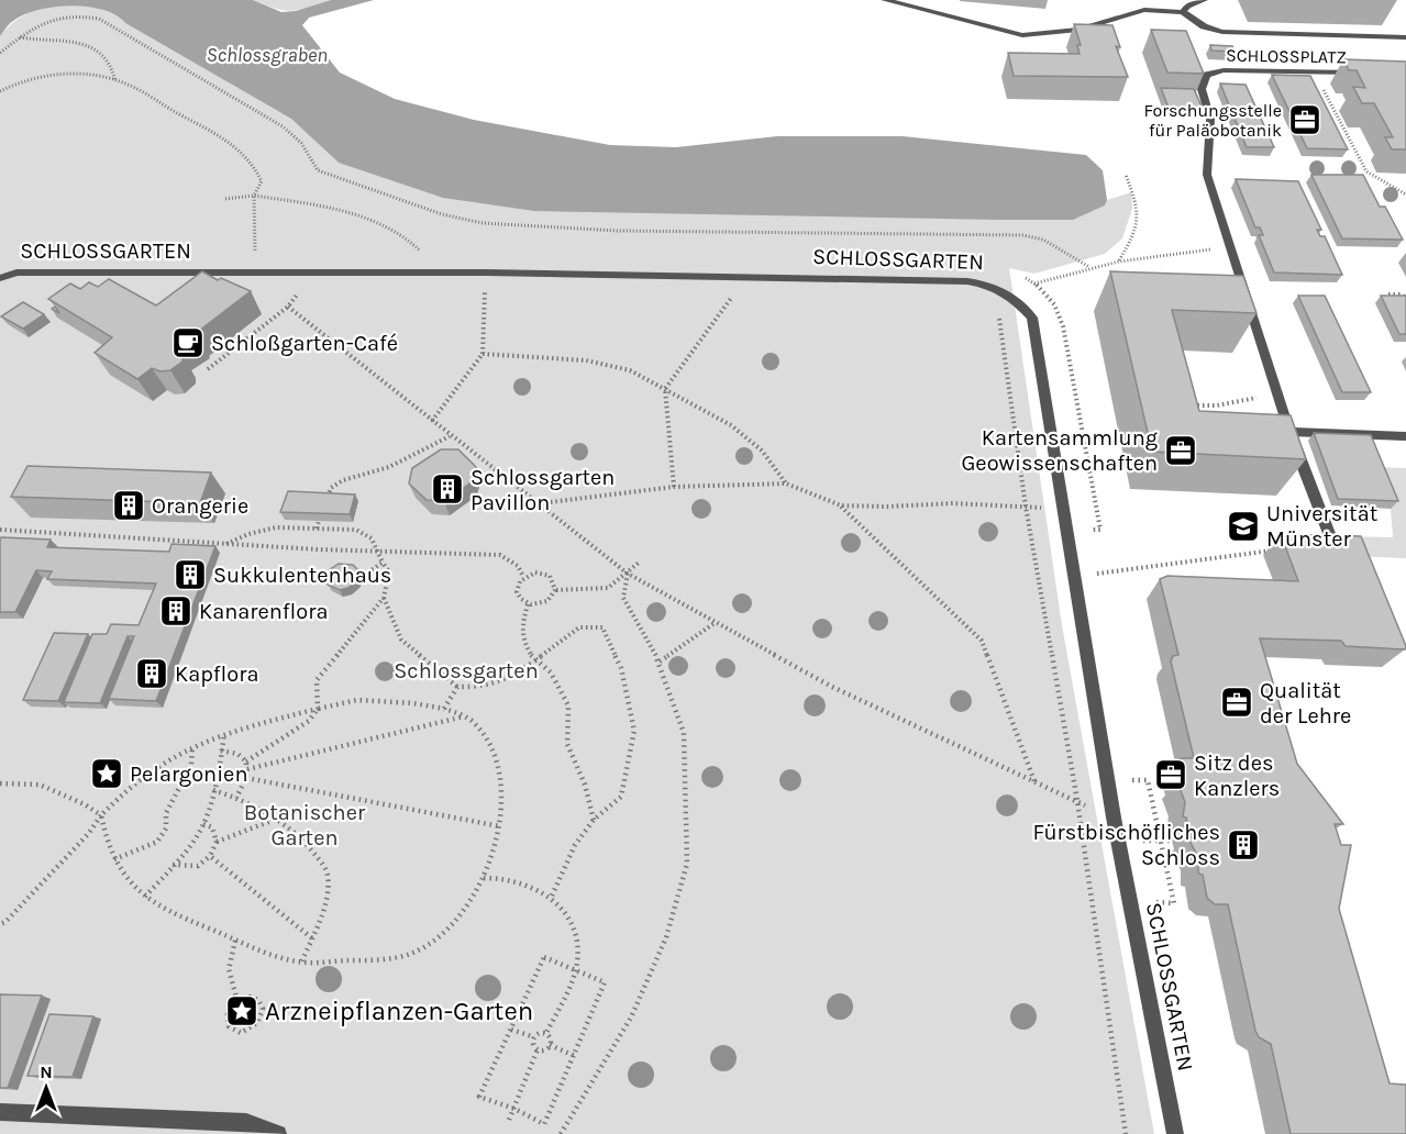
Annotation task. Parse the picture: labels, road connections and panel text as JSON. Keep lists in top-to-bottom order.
{
  "streets": {
    "lane": ["SCHLOSSPLATZ", "SCHLOSSGARTEN"]
  },
  "water": ["Schlossgraben"],
  "parks": ["Schlossgarten", "Botanischer Garten"],
  "places": {
    "office": [
      "Forschungsstelle für Paläobotanik",
      "Kartensammlung Geowissenschaften",
      "Qualität der Lehre",
      "Sitz des Kanzlers"
    ],
    "cafe": ["Schloßgarten-Café"],
    "building": [
      "Schlossgarten Pavillon",
      "Orangerie",
      "Sukkulentenhaus",
      "Kanarenflora",
      "Kapflora",
      "Fürstbischöfliches Schloss"
    ],
    "school or university": ["Universität Münster"],
    "place": ["Pelargonien", "Arzneipflanzen-Garten"]
  },
  "north": "top"
}
